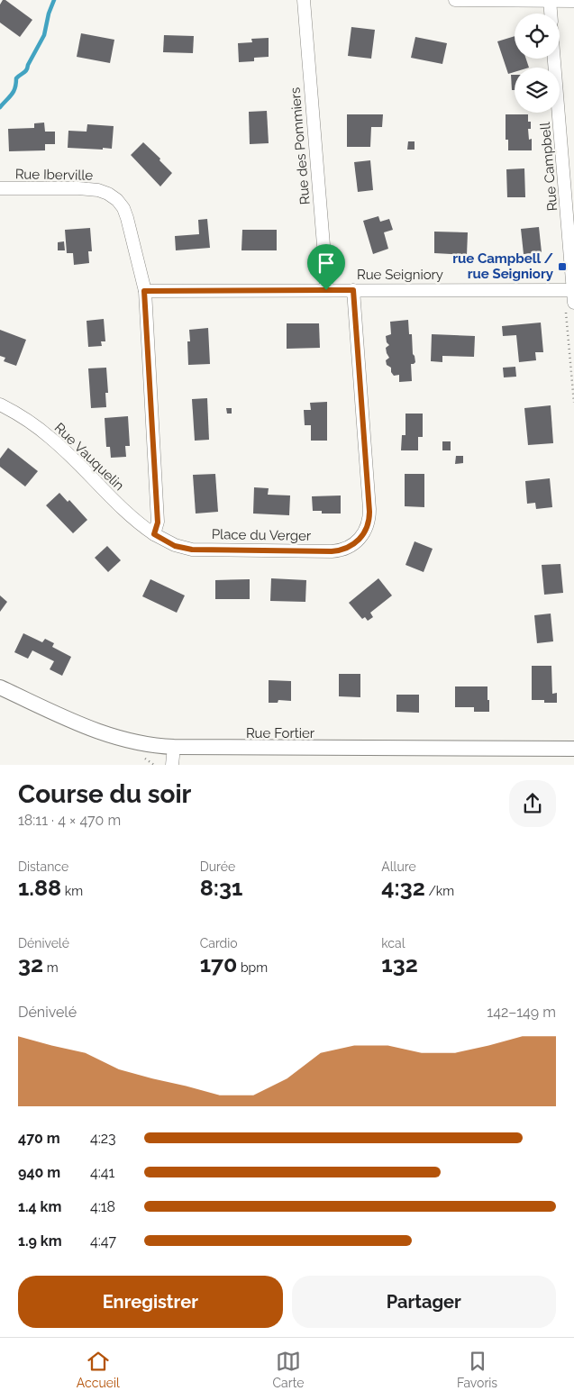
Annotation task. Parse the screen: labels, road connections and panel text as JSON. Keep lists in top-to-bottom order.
{
  "streets": {
    "street": [
      "Rue des Pommiers",
      "Rue Campbell",
      "Rue Iberville",
      "Rue Seigniory",
      "Rue Vauquelin",
      "Place du Verger",
      "Rue Fortier"
    ]
  },
  "crossings": [
    ["Rue des Pommiers", "Rue Seigniory"],
    ["Rue Campbell", "Rue Seigniory"],
    ["Rue Iberville", "Rue Seigniory"],
    ["Rue Seigniory", "Place du Verger"],
    ["Rue Vauquelin", "Place du Verger"]
  ],
  "places": {
    "transit": ["rue Campbell / rue Seigniory"]
  },
  "page": {
    "heading": ["Course du soir", "18:11 · 4 × 470 m"],
    "stats": [
      ["Distance", "1.88 km"],
      ["Durée", "8:31"],
      ["Allure", "4:32 /km"],
      ["Dénivelé", "32 m"],
      ["Cardio", "170 bpm"],
      ["kcal", "132"]
    ],
    "chart": ["Dénivelé", "142–149 m"],
    "list": [
      {
        "name": "470 m",
        "note": "4:23"
      },
      {
        "name": "940 m",
        "note": "4:41"
      },
      {
        "name": "1.4 km",
        "note": "4:18"
      },
      {
        "name": "1.9 km",
        "note": "4:47"
      }
    ],
    "buttons": ["Enregistrer", "Partager"],
    "tabs": ["Accueil", "Carte", "Favoris"]
  }
}
